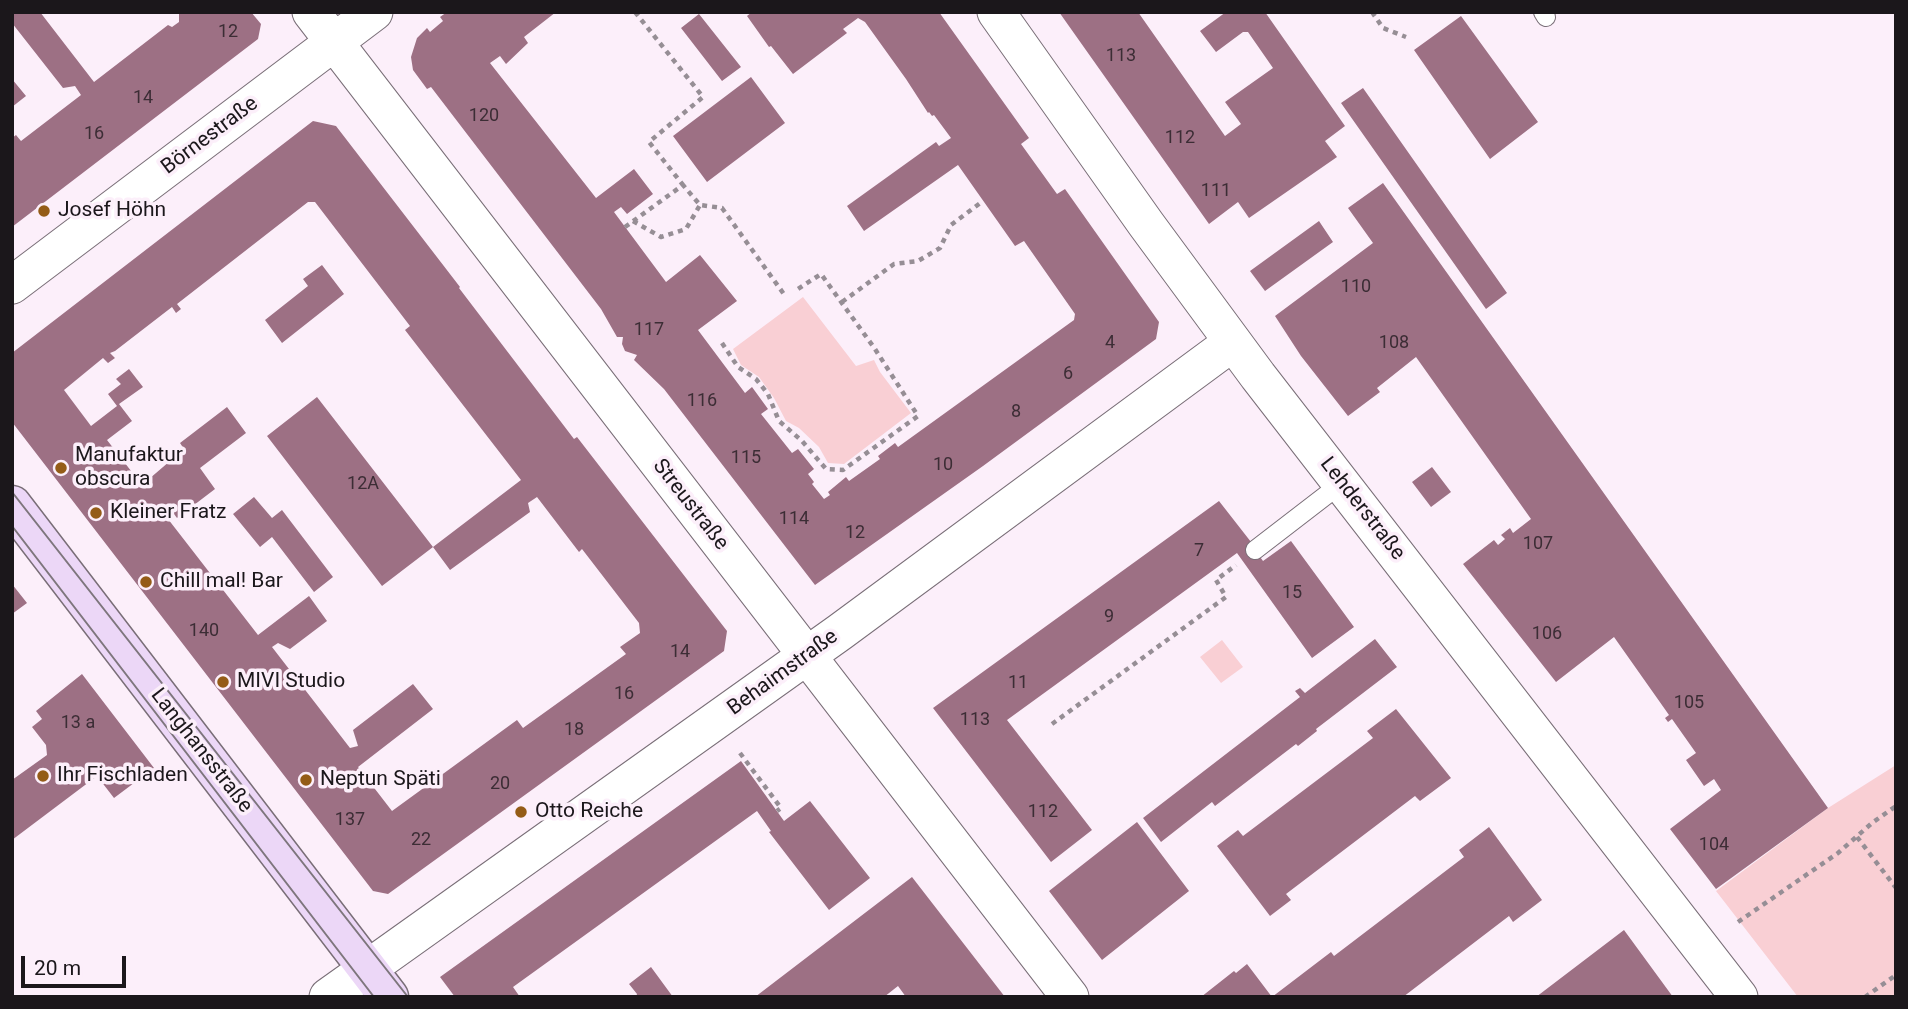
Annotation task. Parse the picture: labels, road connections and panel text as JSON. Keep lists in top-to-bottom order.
{
  "streets": {
    "street": [
      "Börnestraße",
      "Streustraße",
      "Lehderstraße",
      "Behaimstraße",
      "Langhansstraße"
    ]
  },
  "crossings": [
    ["Börnestraße", "Streustraße"],
    ["Streustraße", "Behaimstraße"],
    ["Lehderstraße", "Behaimstraße"],
    ["Behaimstraße", "Langhansstraße"]
  ],
  "places": [
    "Josef Höhn",
    "Manufaktur obscura",
    "Kleiner Fratz",
    "Chill mal! Bar",
    "MIVI Studio",
    "Ihr Fischladen",
    "Neptun Späti",
    "Otto Reiche"
  ],
  "house_numbers": [
    "12",
    "113",
    "14",
    "120",
    "16",
    "112",
    "111",
    "110",
    "117",
    "4",
    "108",
    "6",
    "116",
    "8",
    "115",
    "10",
    "12A",
    "114",
    "12",
    "107",
    "7",
    "15",
    "9",
    "140",
    "106",
    "14",
    "11",
    "16",
    "105",
    "113",
    "13 a",
    "18",
    "20",
    "112",
    "137",
    "22",
    "104"
  ],
  "scale_bar": "20 m"
}
